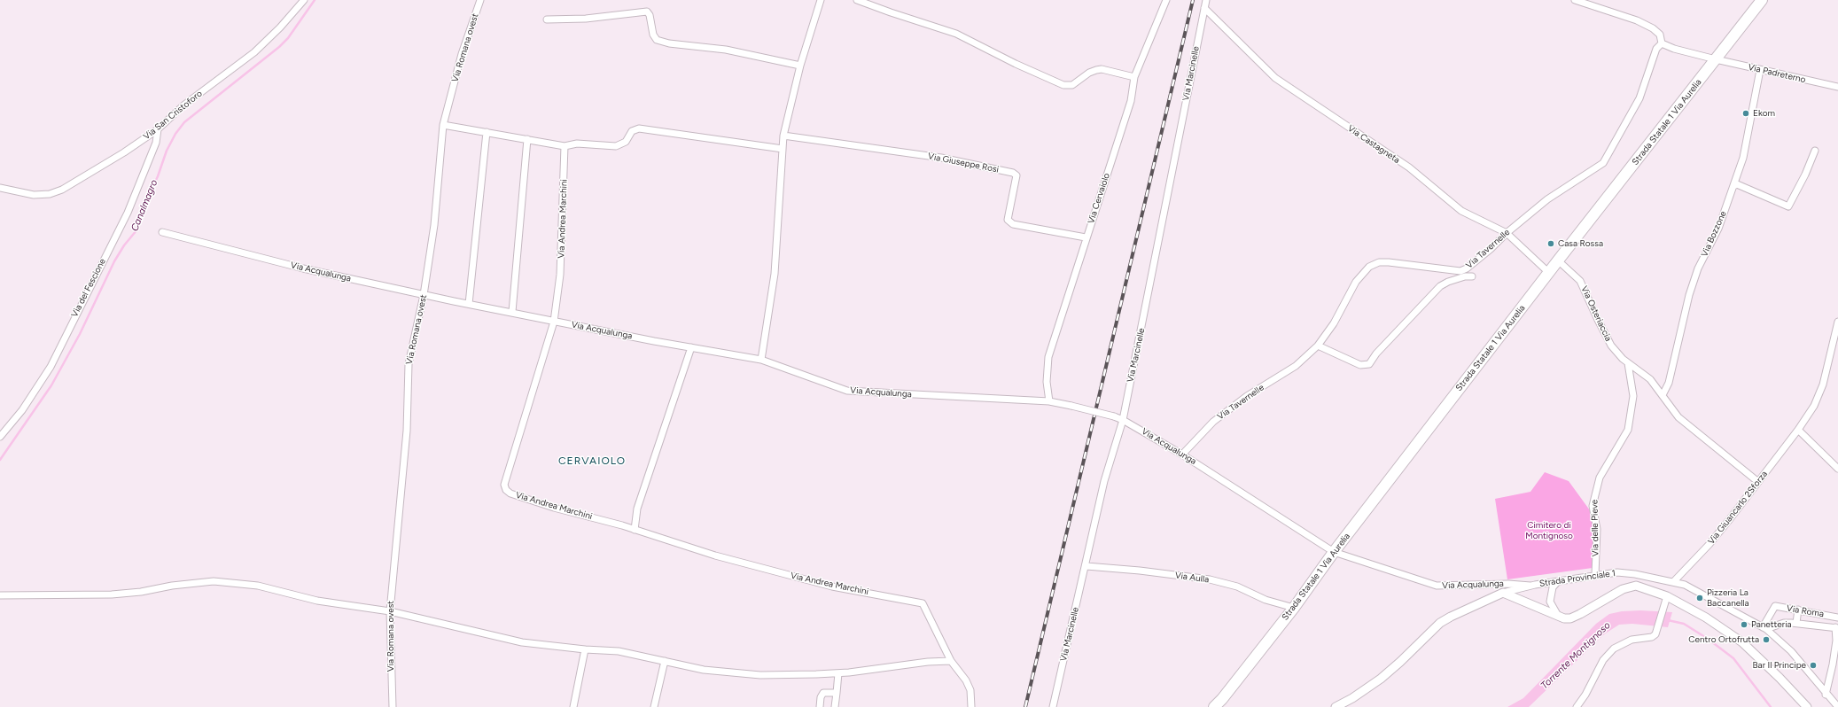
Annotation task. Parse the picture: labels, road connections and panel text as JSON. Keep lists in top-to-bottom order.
{
  "streets": {
    "main road": ["Strada Statale 1 Via Aurelia"],
    "street": [
      "Via Romana ovest",
      "Via Marcinelle",
      "Via Padreterno",
      "Via San Cristoforo",
      "Via Castagneta",
      "Via Giuseppe Rosi",
      "Via Cervaiolo",
      "Via Andrea Marchini",
      "Via Bozzone",
      "Via Tavernelle",
      "Via Acqualunga",
      "Via del Fescione",
      "Via Osteriaccia",
      "Via Giuancarlo 2Sforza",
      "Via delle Pieve",
      "Via Aulla",
      "Strada Provinciale 1",
      "Via Roma"
    ]
  },
  "crossings": [
    ["Via Romana ovest", "Via Acqualunga"],
    ["Via Marcinelle", "Via Castagneta"],
    ["Via Marcinelle", "Via Acqualunga"],
    ["Via Marcinelle", "Via Aulla"],
    ["Via Padreterno", "Strada Statale 1 Via Aurelia"],
    ["Via Padreterno", "Via Bozzone"],
    ["Via San Cristoforo", "Via del Fescione"],
    ["Strada Statale 1 Via Aurelia", "Via Castagneta"],
    ["Strada Statale 1 Via Aurelia", "Via Acqualunga"],
    ["Strada Statale 1 Via Aurelia", "Via Osteriaccia"],
    ["Strada Statale 1 Via Aurelia", "Via Aulla"],
    ["Via Castagneta", "Via Tavernelle"],
    ["Via Giuseppe Rosi", "Via Cervaiolo"],
    ["Via Cervaiolo", "Via Acqualunga"],
    ["Via Andrea Marchini", "Via Acqualunga"],
    ["Via Bozzone", "Via Osteriaccia"],
    ["Via Tavernelle", "Via Acqualunga"],
    ["Via Acqualunga", "Strada Provinciale 1"],
    ["Via Osteriaccia", "Via Giuancarlo 2Sforza"],
    ["Via Osteriaccia", "Via delle Pieve"],
    ["Via Giuancarlo 2Sforza", "Strada Provinciale 1"],
    ["Via delle Pieve", "Strada Provinciale 1"]
  ],
  "districts": ["CERVAIOLO"],
  "water": ["Canalmagro", "Torrente Montignoso"],
  "parks": ["Cimitero di Montignoso"],
  "places": [
    "Ekom",
    "Casa Rossa",
    "Pizzeria La Baccanella",
    "Panetteria",
    "Centro Ortofrutta",
    "Bar Il Principe"
  ]
}
